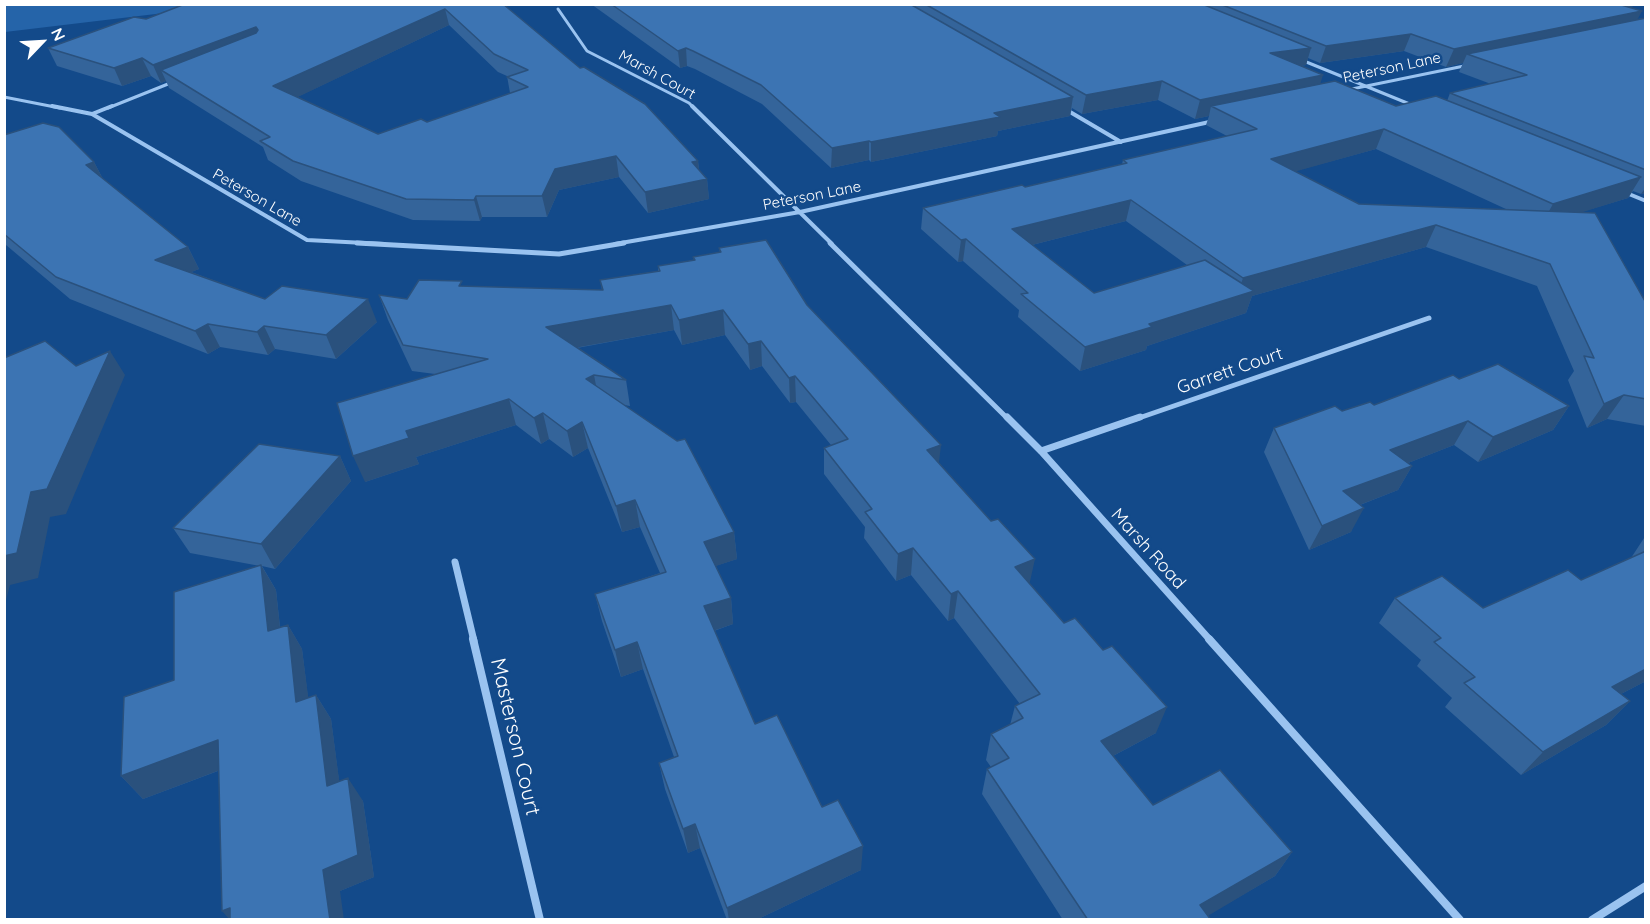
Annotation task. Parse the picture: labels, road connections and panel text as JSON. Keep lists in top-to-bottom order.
{
  "streets": {
    "street": [
      "Peterson Lane",
      "Marsh Court",
      "Garrett Court",
      "Marsh Road",
      "Masterson Court"
    ]
  },
  "crossings": [
    ["Peterson Lane", "Marsh Court"],
    ["Peterson Lane", "Marsh Road"],
    ["Marsh Court", "Marsh Road"],
    ["Garrett Court", "Marsh Road"]
  ],
  "north": "top right"
}
